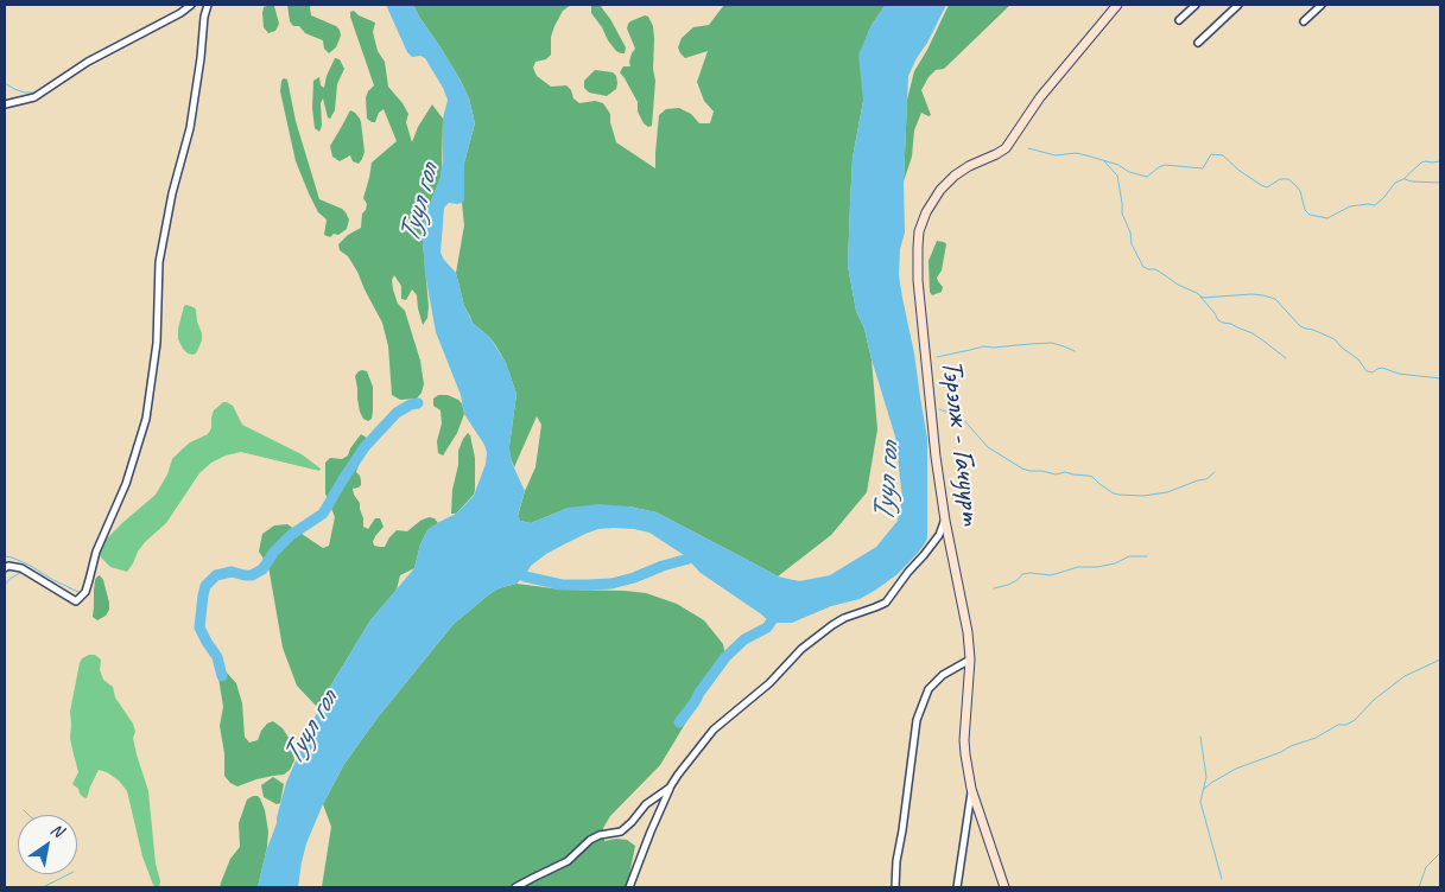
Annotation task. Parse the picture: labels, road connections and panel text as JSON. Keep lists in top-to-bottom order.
{
  "streets": {
    "main road": ["Тэрэлж - Гачуурт"]
  },
  "water": ["Туул гол"],
  "north": "top right"
}
